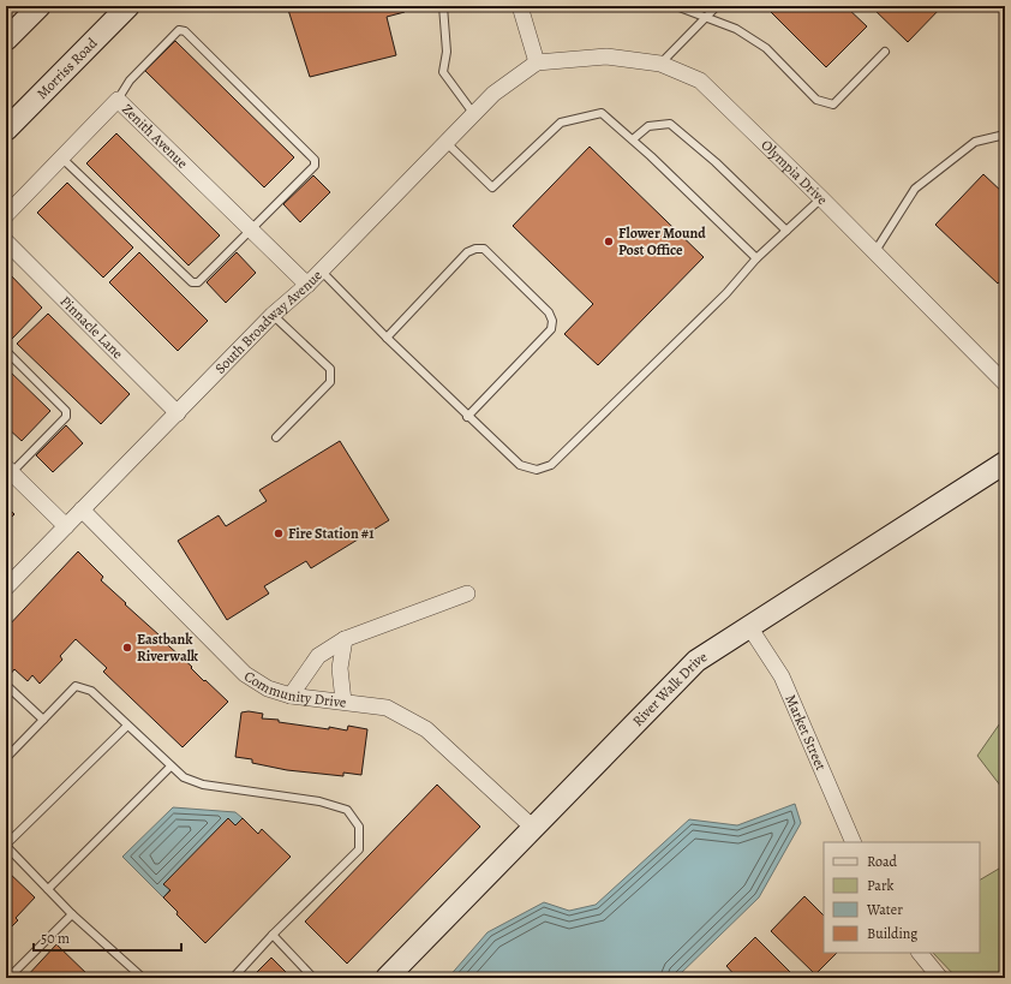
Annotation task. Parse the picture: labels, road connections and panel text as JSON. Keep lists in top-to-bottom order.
{
  "streets": {
    "street": [
      "Morriss Road",
      "Zenith Avenue",
      "Olympia Drive",
      "South Broadway Avenue",
      "Pinnacle Lane",
      "Community Drive",
      "River Walk Drive",
      "Market Street"
    ]
  },
  "crossings": [
    ["Zenith Avenue", "South Broadway Avenue"],
    ["Olympia Drive", "South Broadway Avenue"],
    ["South Broadway Avenue", "Pinnacle Lane"],
    ["South Broadway Avenue", "Community Drive"],
    ["Community Drive", "River Walk Drive"],
    ["River Walk Drive", "Market Street"]
  ],
  "places": ["Flower Mound Post Office", "Fire Station #1", "Eastbank Riverwalk"],
  "legend": [
    "Road",
    "Park",
    "Water",
    "Building"
  ],
  "scale_bar": "50 m"
}
